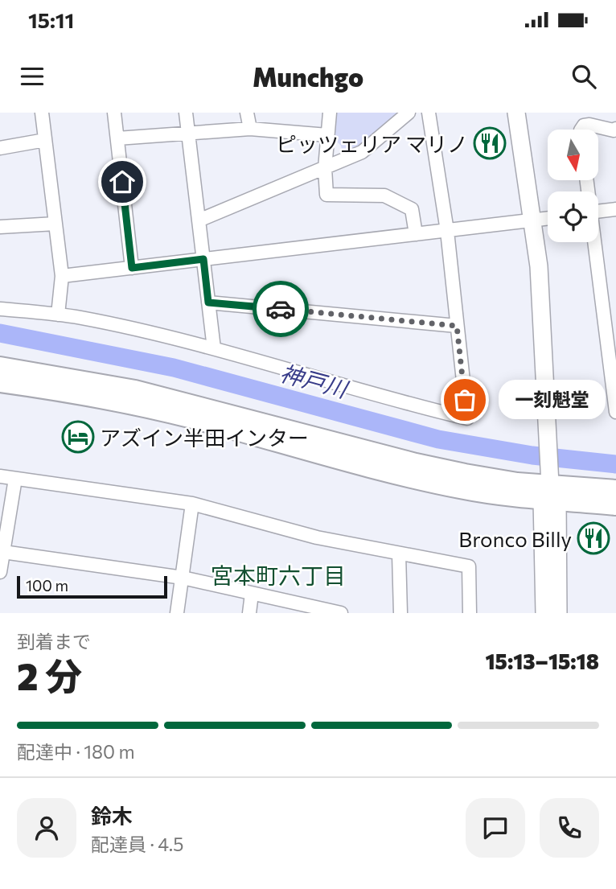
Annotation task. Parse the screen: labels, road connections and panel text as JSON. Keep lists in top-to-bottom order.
{
  "districts": ["宮本町六丁目"],
  "water": ["神戸川"],
  "places": {
    "restaurant": ["ピッツェリア マリノ", "Bronco Billy"],
    "other": ["一刻魁堂"],
    "hotel": ["アズイン半田インター"]
  },
  "scale_bar": "100 m",
  "north": "bottom",
  "page": {
    "status": "15:11",
    "header": "Munchgo",
    "bubble": "一刻魁堂",
    "scale": "100 m",
    "heading": ["2 分", "到着まで", "15:13–15:18"],
    "panel": ["鈴木", "配達員 · 4.5"],
    "bar": "配達中 · 180 m"
  }
}
